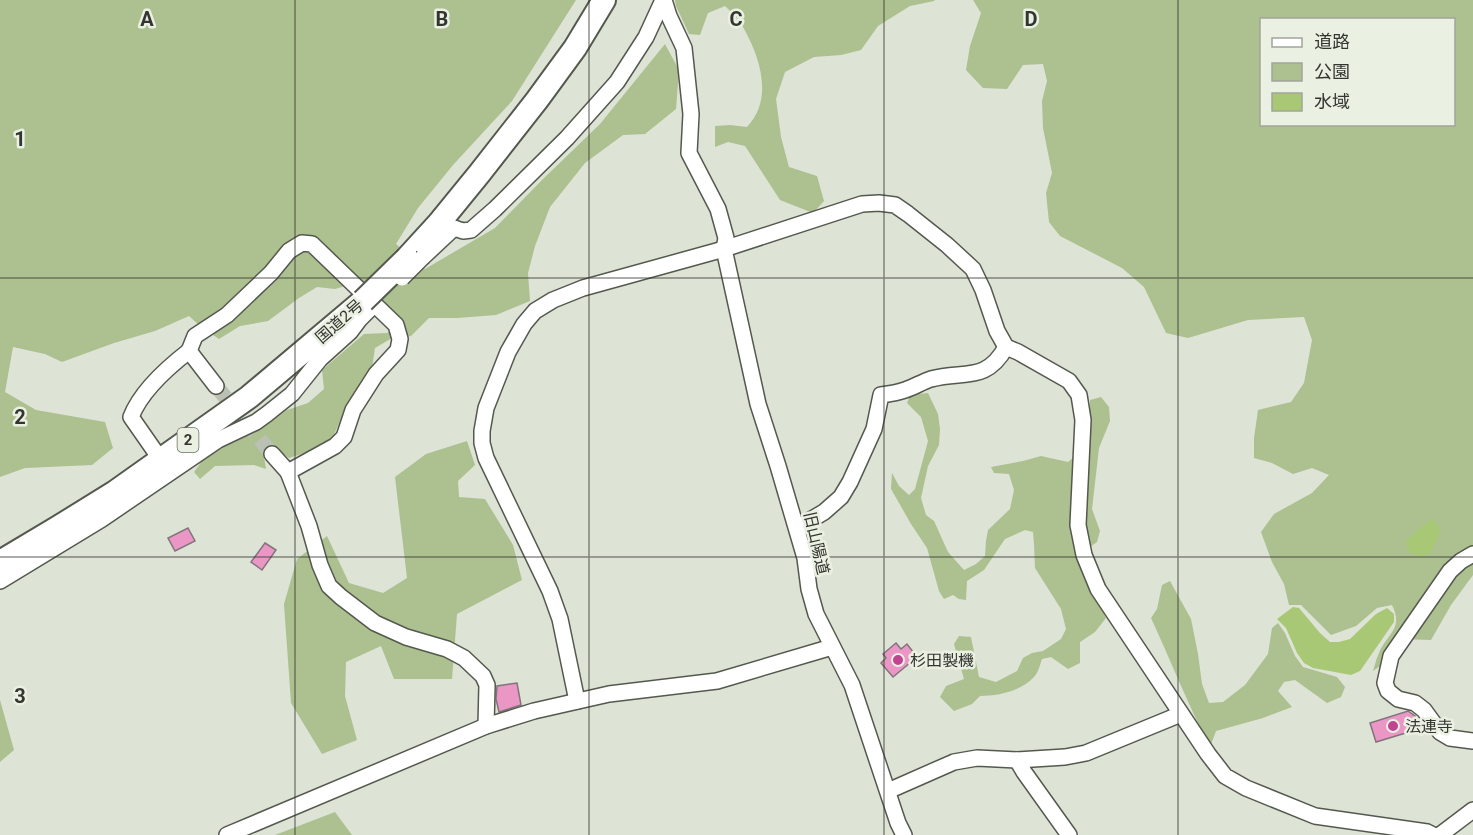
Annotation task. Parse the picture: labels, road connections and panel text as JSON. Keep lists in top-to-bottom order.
{
  "streets": {
    "highway": ["国道2号", "2"],
    "street": ["旧山陽道"]
  },
  "places": ["杉田製機", "法連寺"],
  "legend": ["道路", "公園", "水域"],
  "grid": {
    "columns": [
      "A",
      "B",
      "C",
      "D"
    ],
    "rows": ["1", "2", "3"]
  }
}
